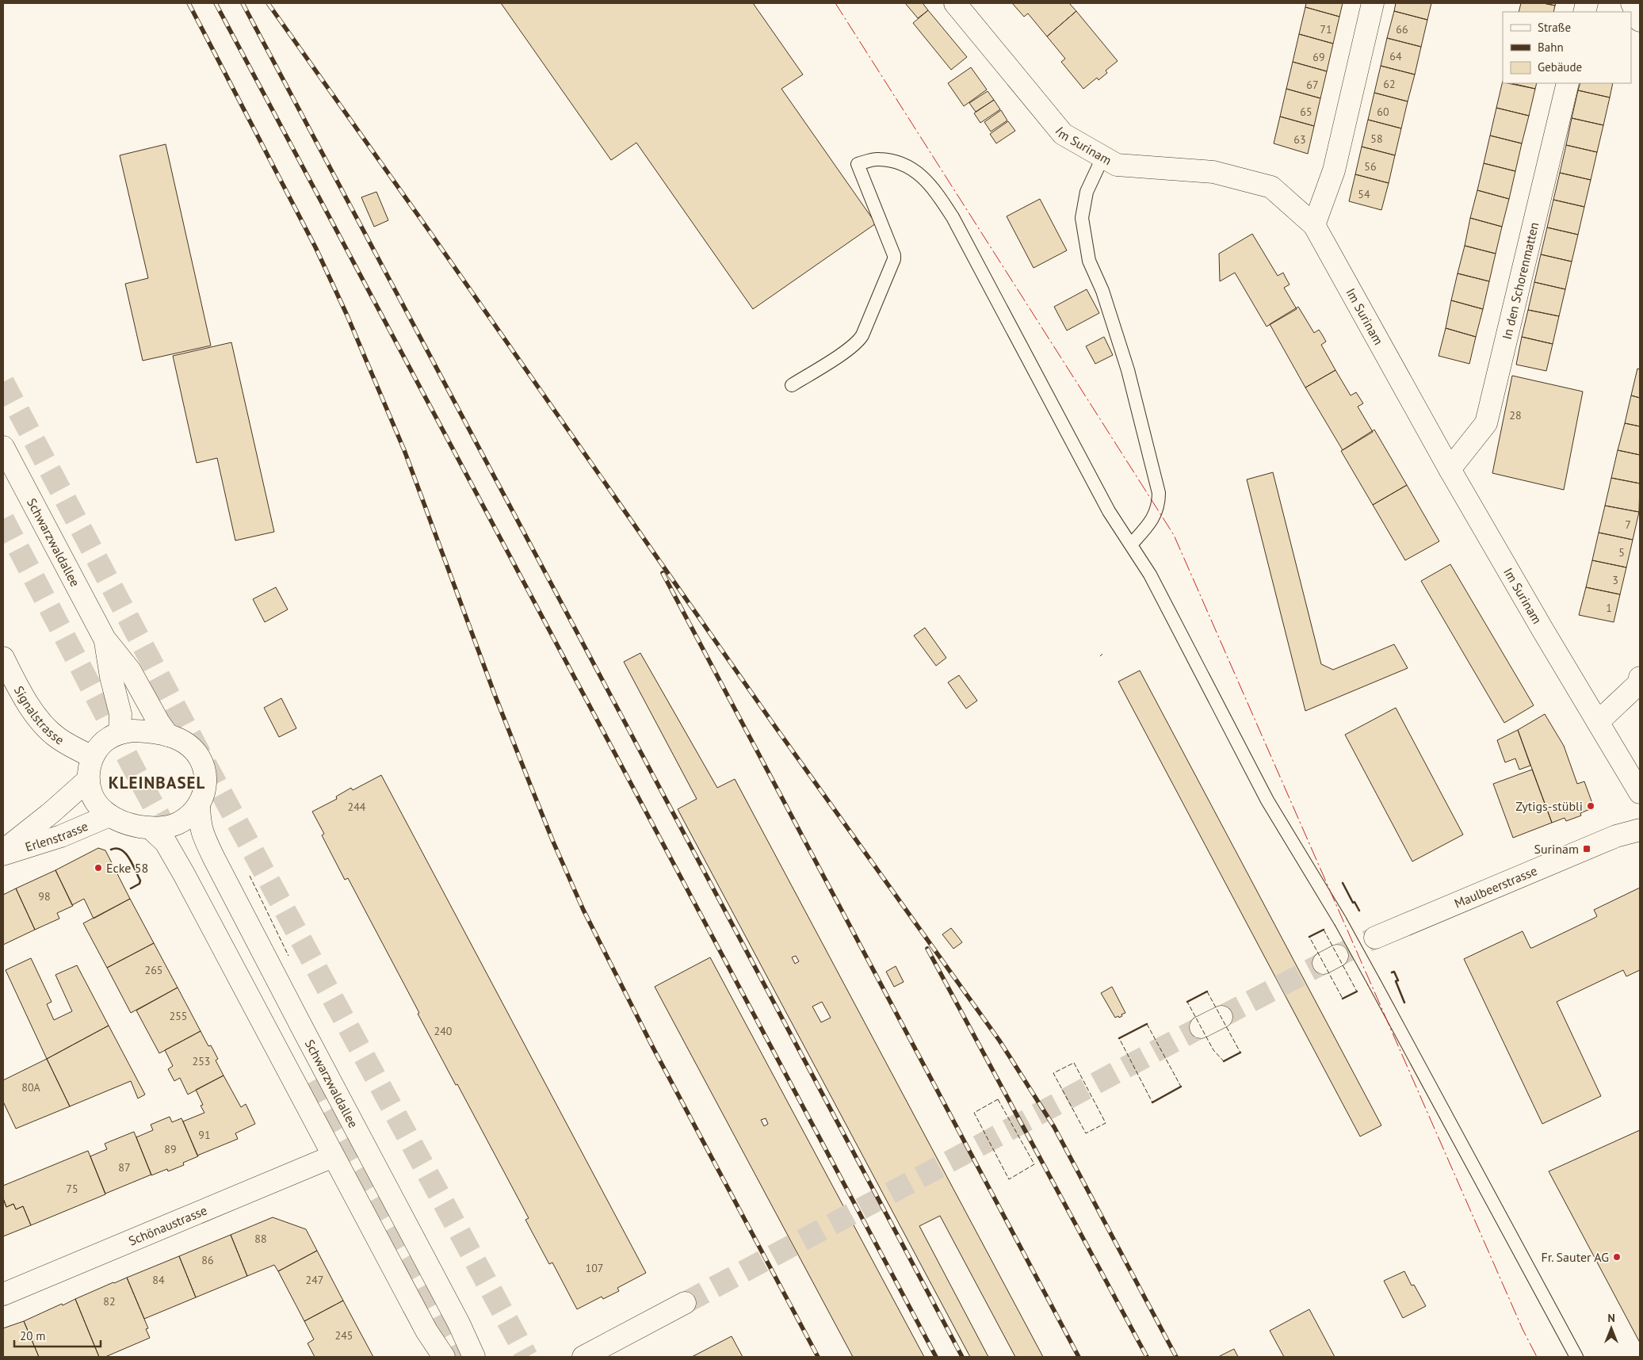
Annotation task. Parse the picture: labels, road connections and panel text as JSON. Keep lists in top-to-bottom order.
{
  "streets": {
    "street": [
      "Im Surinam",
      "In den Schorenmatten",
      "Schwarzwaldallee",
      "Signalstrasse",
      "Erlenstrasse",
      "Maulbeerstrasse",
      "Schönaustrasse"
    ]
  },
  "crossings": [
    ["Im Surinam", "In den Schorenmatten"],
    ["Schwarzwaldallee", "Signalstrasse"],
    ["Schwarzwaldallee", "Erlenstrasse"],
    ["Signalstrasse", "Erlenstrasse"]
  ],
  "districts": ["KLEINBASEL"],
  "places": {
    "other": ["Zytigs-stübli", "Ecke 58", "Fr. Sauter AG"],
    "transit": ["Surinam"]
  },
  "house_numbers": [
    "71",
    "66",
    "64",
    "69",
    "62",
    "67",
    "65",
    "60",
    "58",
    "63",
    "56",
    "54",
    "28",
    "7",
    "5",
    "3",
    "1",
    "244",
    "98",
    "265",
    "255",
    "240",
    "253",
    "80A",
    "91",
    "89",
    "87",
    "75",
    "88",
    "86",
    "107",
    "84",
    "247",
    "82",
    "245"
  ],
  "legend": ["Straße", "Bahn", "Gebäude"],
  "scale_bar": "20 m",
  "north": "top"
}
